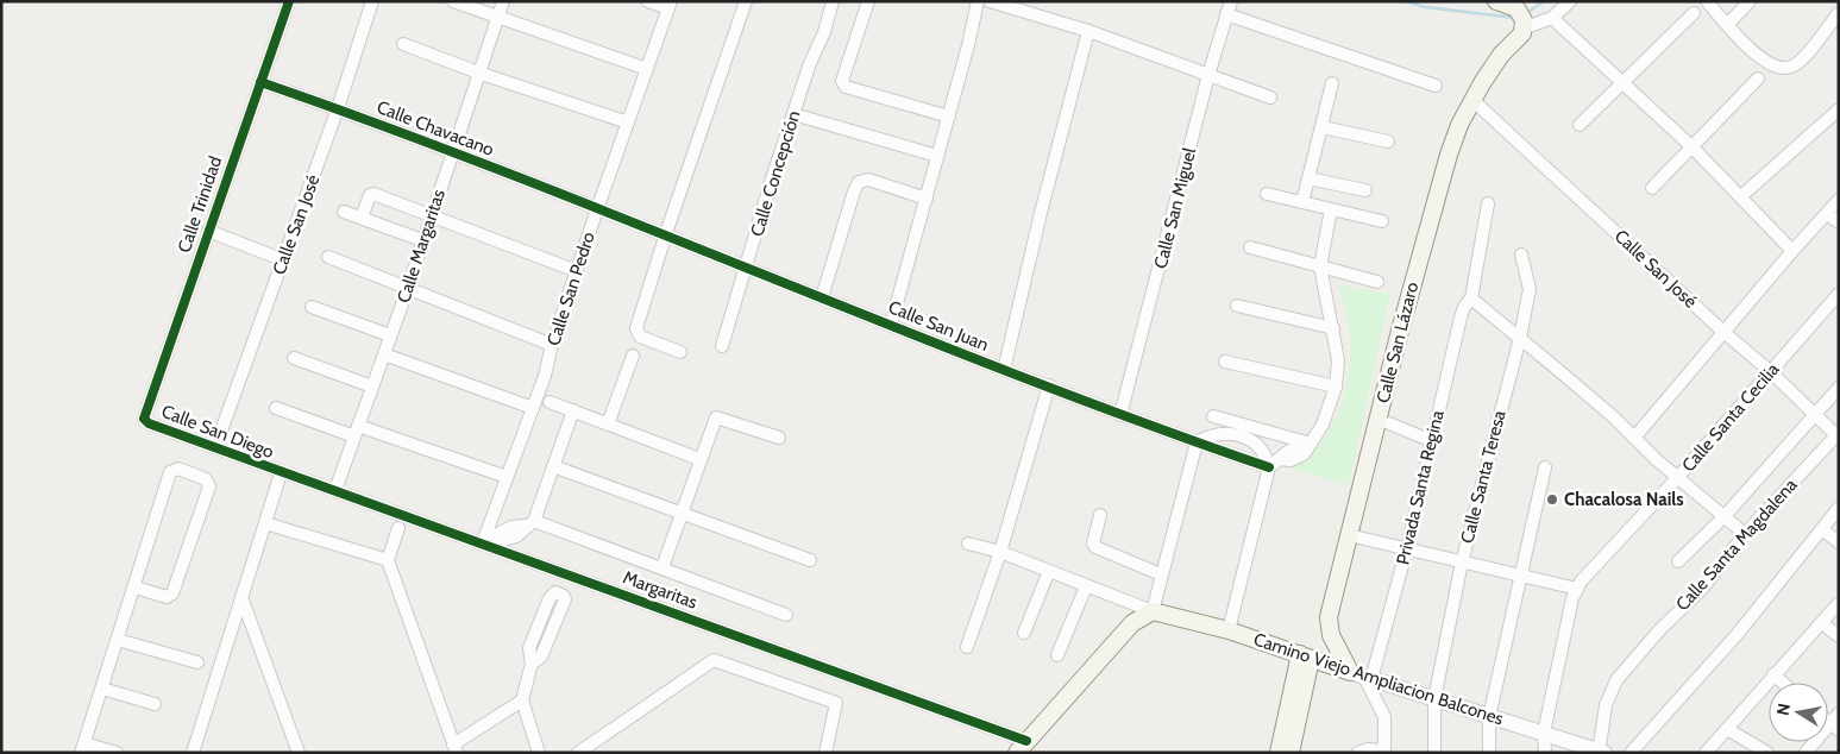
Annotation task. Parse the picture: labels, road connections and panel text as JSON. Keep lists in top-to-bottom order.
{
  "streets": {
    "main road": ["Calle San Lázaro", "Camino Viejo Ampliacion Balcones"],
    "street": [
      "Calle Chavacano",
      "Calle Concepción",
      "Calle Trinidad",
      "Calle San Miguel",
      "Calle San José",
      "Calle Margaritas",
      "Calle San Pedro",
      "Calle San Juan",
      "Calle Santa Cecilia",
      "Calle San Diego",
      "Calle Santa Teresa",
      "Privada Santa Regina",
      "Calle Santa Magdalena",
      "Margaritas"
    ]
  },
  "crossings": [
    ["Calle Chavacano", "Calle Trinidad"],
    ["Calle Chavacano", "Calle San José"],
    ["Calle Chavacano", "Calle Margaritas"],
    ["Calle Chavacano", "Calle San Pedro"],
    ["Calle Chavacano", "Calle San Juan"],
    ["Calle Concepción", "Calle San Juan"],
    ["Calle Trinidad", "Calle San Diego"],
    ["Calle San Miguel", "Calle San Juan"],
    ["Calle San José", "Calle San Lázaro"],
    ["Calle San José", "Calle Santa Cecilia"],
    ["Calle San José", "Calle San Diego"],
    ["Calle San José", "Calle Santa Magdalena"],
    ["Calle Margaritas", "Margaritas"],
    ["Calle San Pedro", "Calle San Juan"],
    ["Calle San Pedro", "Margaritas"],
    ["Calle San Lázaro", "Privada Santa Regina"],
    ["Calle San Lázaro", "Camino Viejo Ampliacion Balcones"],
    ["Calle Santa Cecilia", "Camino Viejo Ampliacion Balcones"],
    ["Calle San Diego", "Margaritas"],
    ["Calle Santa Teresa", "Camino Viejo Ampliacion Balcones"],
    ["Privada Santa Regina", "Camino Viejo Ampliacion Balcones"],
    ["Calle Santa Magdalena", "Camino Viejo Ampliacion Balcones"]
  ],
  "places": ["Chacalosa Nails"],
  "north": "left"
}
